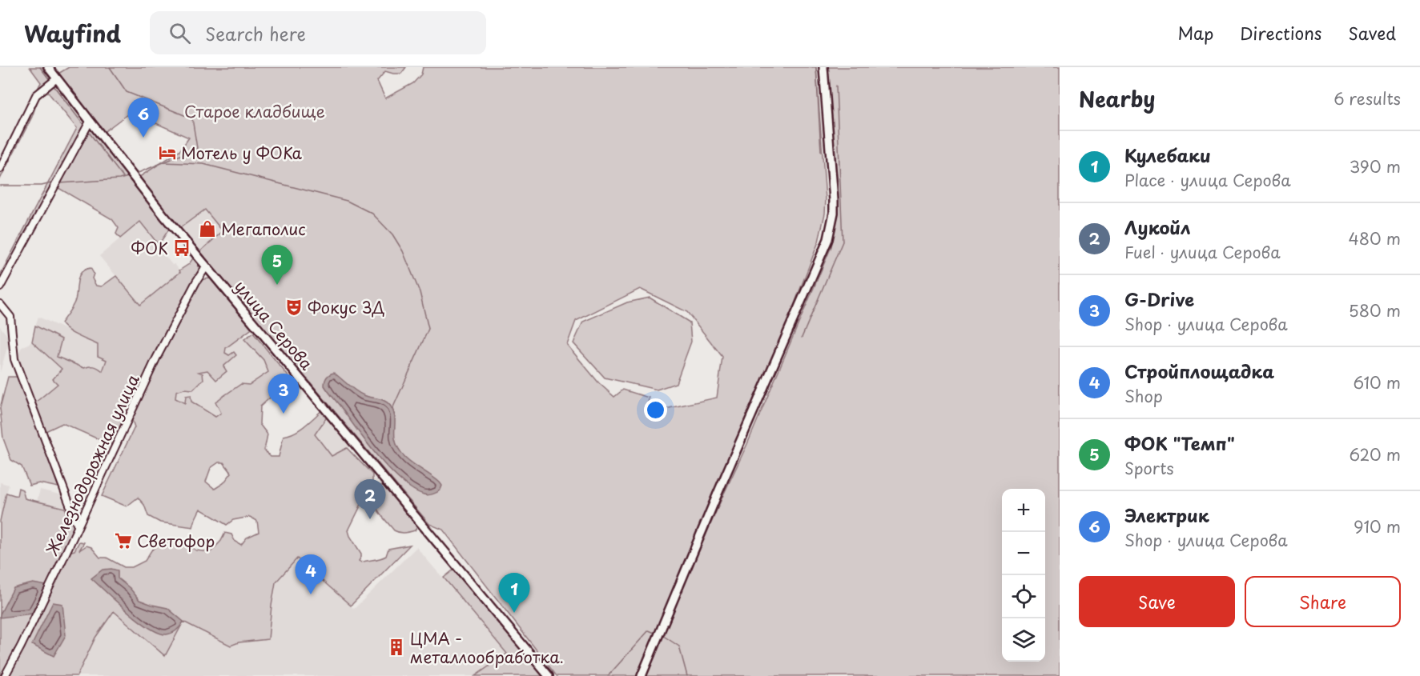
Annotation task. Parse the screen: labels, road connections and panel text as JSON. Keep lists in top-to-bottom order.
{
  "streets": {
    "main road": ["улица Серова"],
    "street": ["Железнодорожная улица"]
  },
  "crossings": [
    ["улица Серова", "Железнодорожная улица"]
  ],
  "parks": ["Старое кладбище"],
  "places": {
    "hotel": ["Мотель у ФОКа"],
    "shop": ["Мегаполис"],
    "bus stop": ["ФОК"],
    "theatre": ["Фокус 3Д"],
    "supermarket": ["Светофор"],
    "building": ["ЦМА - металлообработка."]
  },
  "page": {
    "header": "Wayfind",
    "search": "Search here",
    "nav": ["Map", "Directions", "Saved"],
    "heading": ["Nearby", "6 results"],
    "pins": [
      "6",
      "5",
      "3",
      "2",
      "4",
      "1"
    ],
    "list": [
      {
        "mark": "1",
        "name": "Кулебаки",
        "note": "Place · улица Серова",
        "value": "390 m"
      },
      {
        "mark": "2",
        "name": "Лукойл",
        "note": "Fuel · улица Серова",
        "value": "480 m"
      },
      {
        "mark": "3",
        "name": "G-Drive",
        "note": "Shop · улица Серова",
        "value": "580 m"
      },
      {
        "mark": "4",
        "name": "Стройплощадка",
        "note": "Shop",
        "value": "610 m"
      },
      {
        "mark": "5",
        "name": "ФОК \"Темп\"",
        "note": "Sports",
        "value": "620 m"
      },
      {
        "mark": "6",
        "name": "Электрик",
        "note": "Shop · улица Серова",
        "value": "910 m"
      }
    ],
    "map_buttons": ["+", "−"],
    "buttons": ["Save", "Share"]
  }
}
